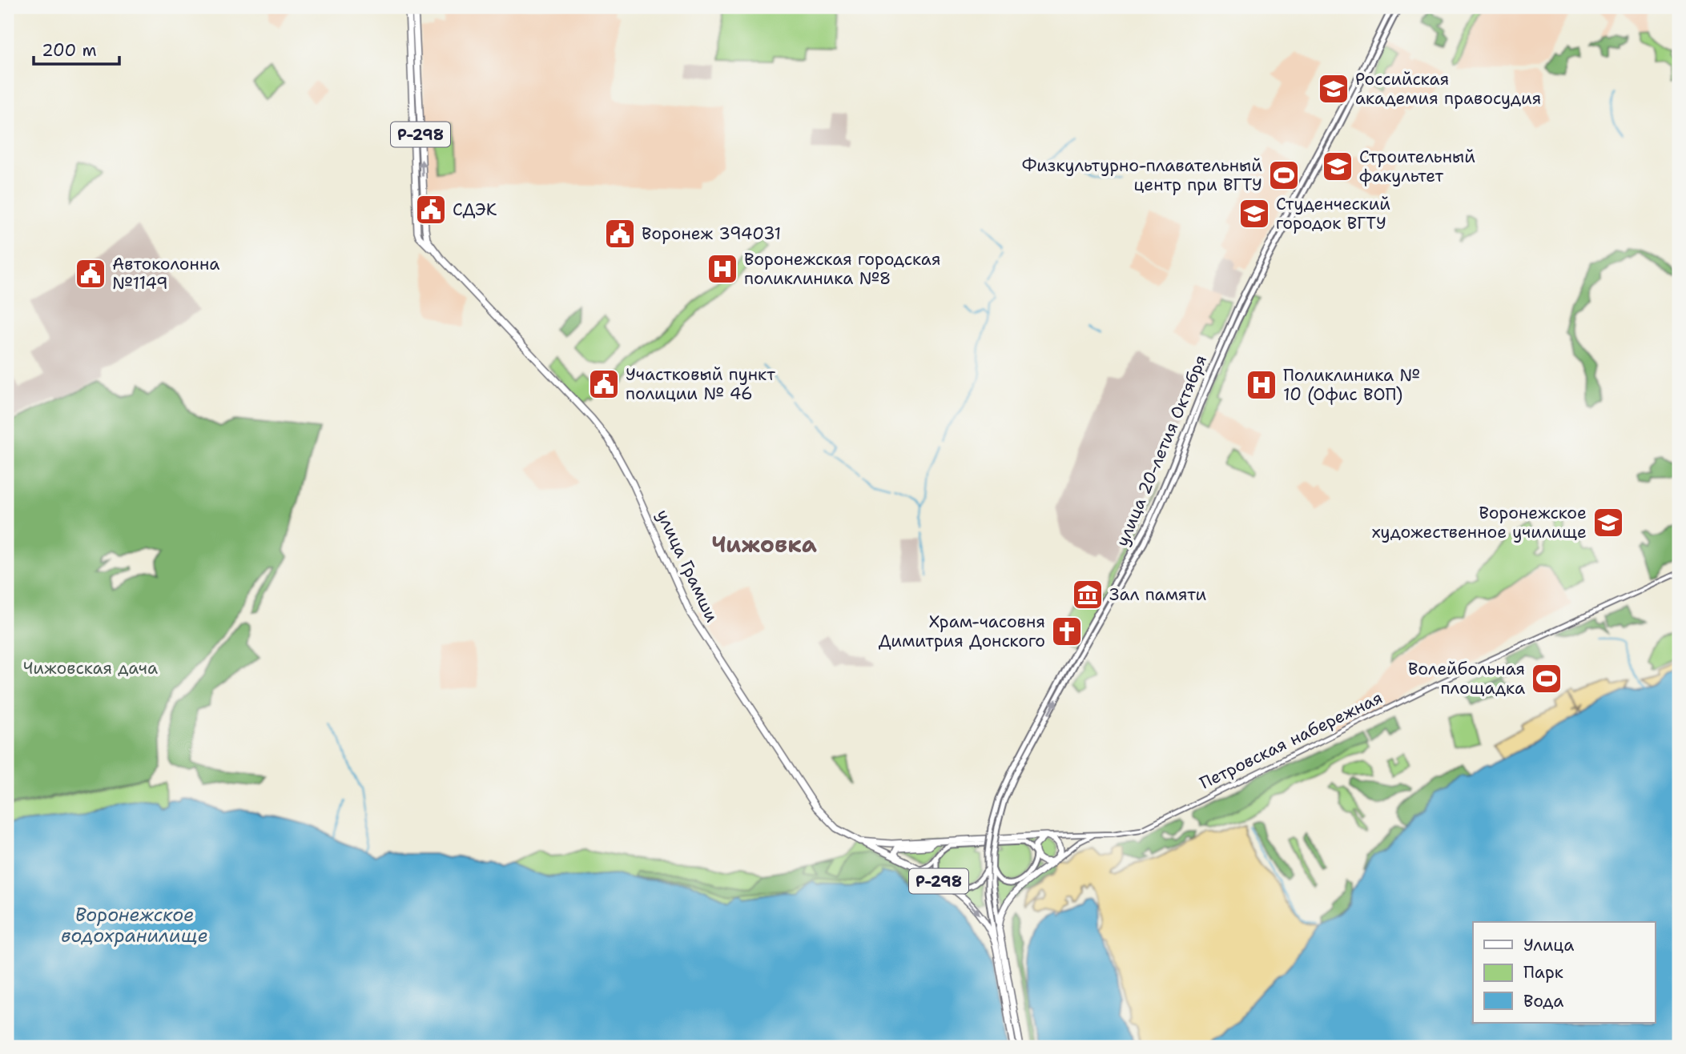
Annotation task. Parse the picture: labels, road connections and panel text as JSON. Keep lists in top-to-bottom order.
{
  "streets": {
    "highway": ["Р-298", "улица Грамши", "Петровская набережная"],
    "main road": ["улица 20-летия Октября"]
  },
  "crossings": [
    ["Р-298", "улица 20-летия Октября"],
    ["Р-298", "улица Грамши"],
    ["улица Грамши", "Петровская набережная"]
  ],
  "districts": ["Чижовка"],
  "water": ["Воронежское водохранилище"],
  "parks": ["Чижовская дача"],
  "places": {
    "school or university": [
      "Российская академия правосудия",
      "Строительный факультет",
      "Студенческий городок ВГТУ",
      "Воронежское художественное училище"
    ],
    "sports": ["Физкультурно-плавательный центр при ВГТУ", "Волейбольная площадка"],
    "public building": [
      "СДЭК",
      "Воронеж 394031",
      "Автоколонна №1149",
      "Участковый пункт полиции № 46"
    ],
    "hospital": ["Воронежская городская поликлиника №8", "Поликлиника № 10 (Офис ВОП)"],
    "museum": ["Зал памяти"],
    "church": ["Храм-часовня Димитрия Донского"]
  },
  "legend": ["Улица", "Парк", "Вода"],
  "scale_bar": "200 m"
}
